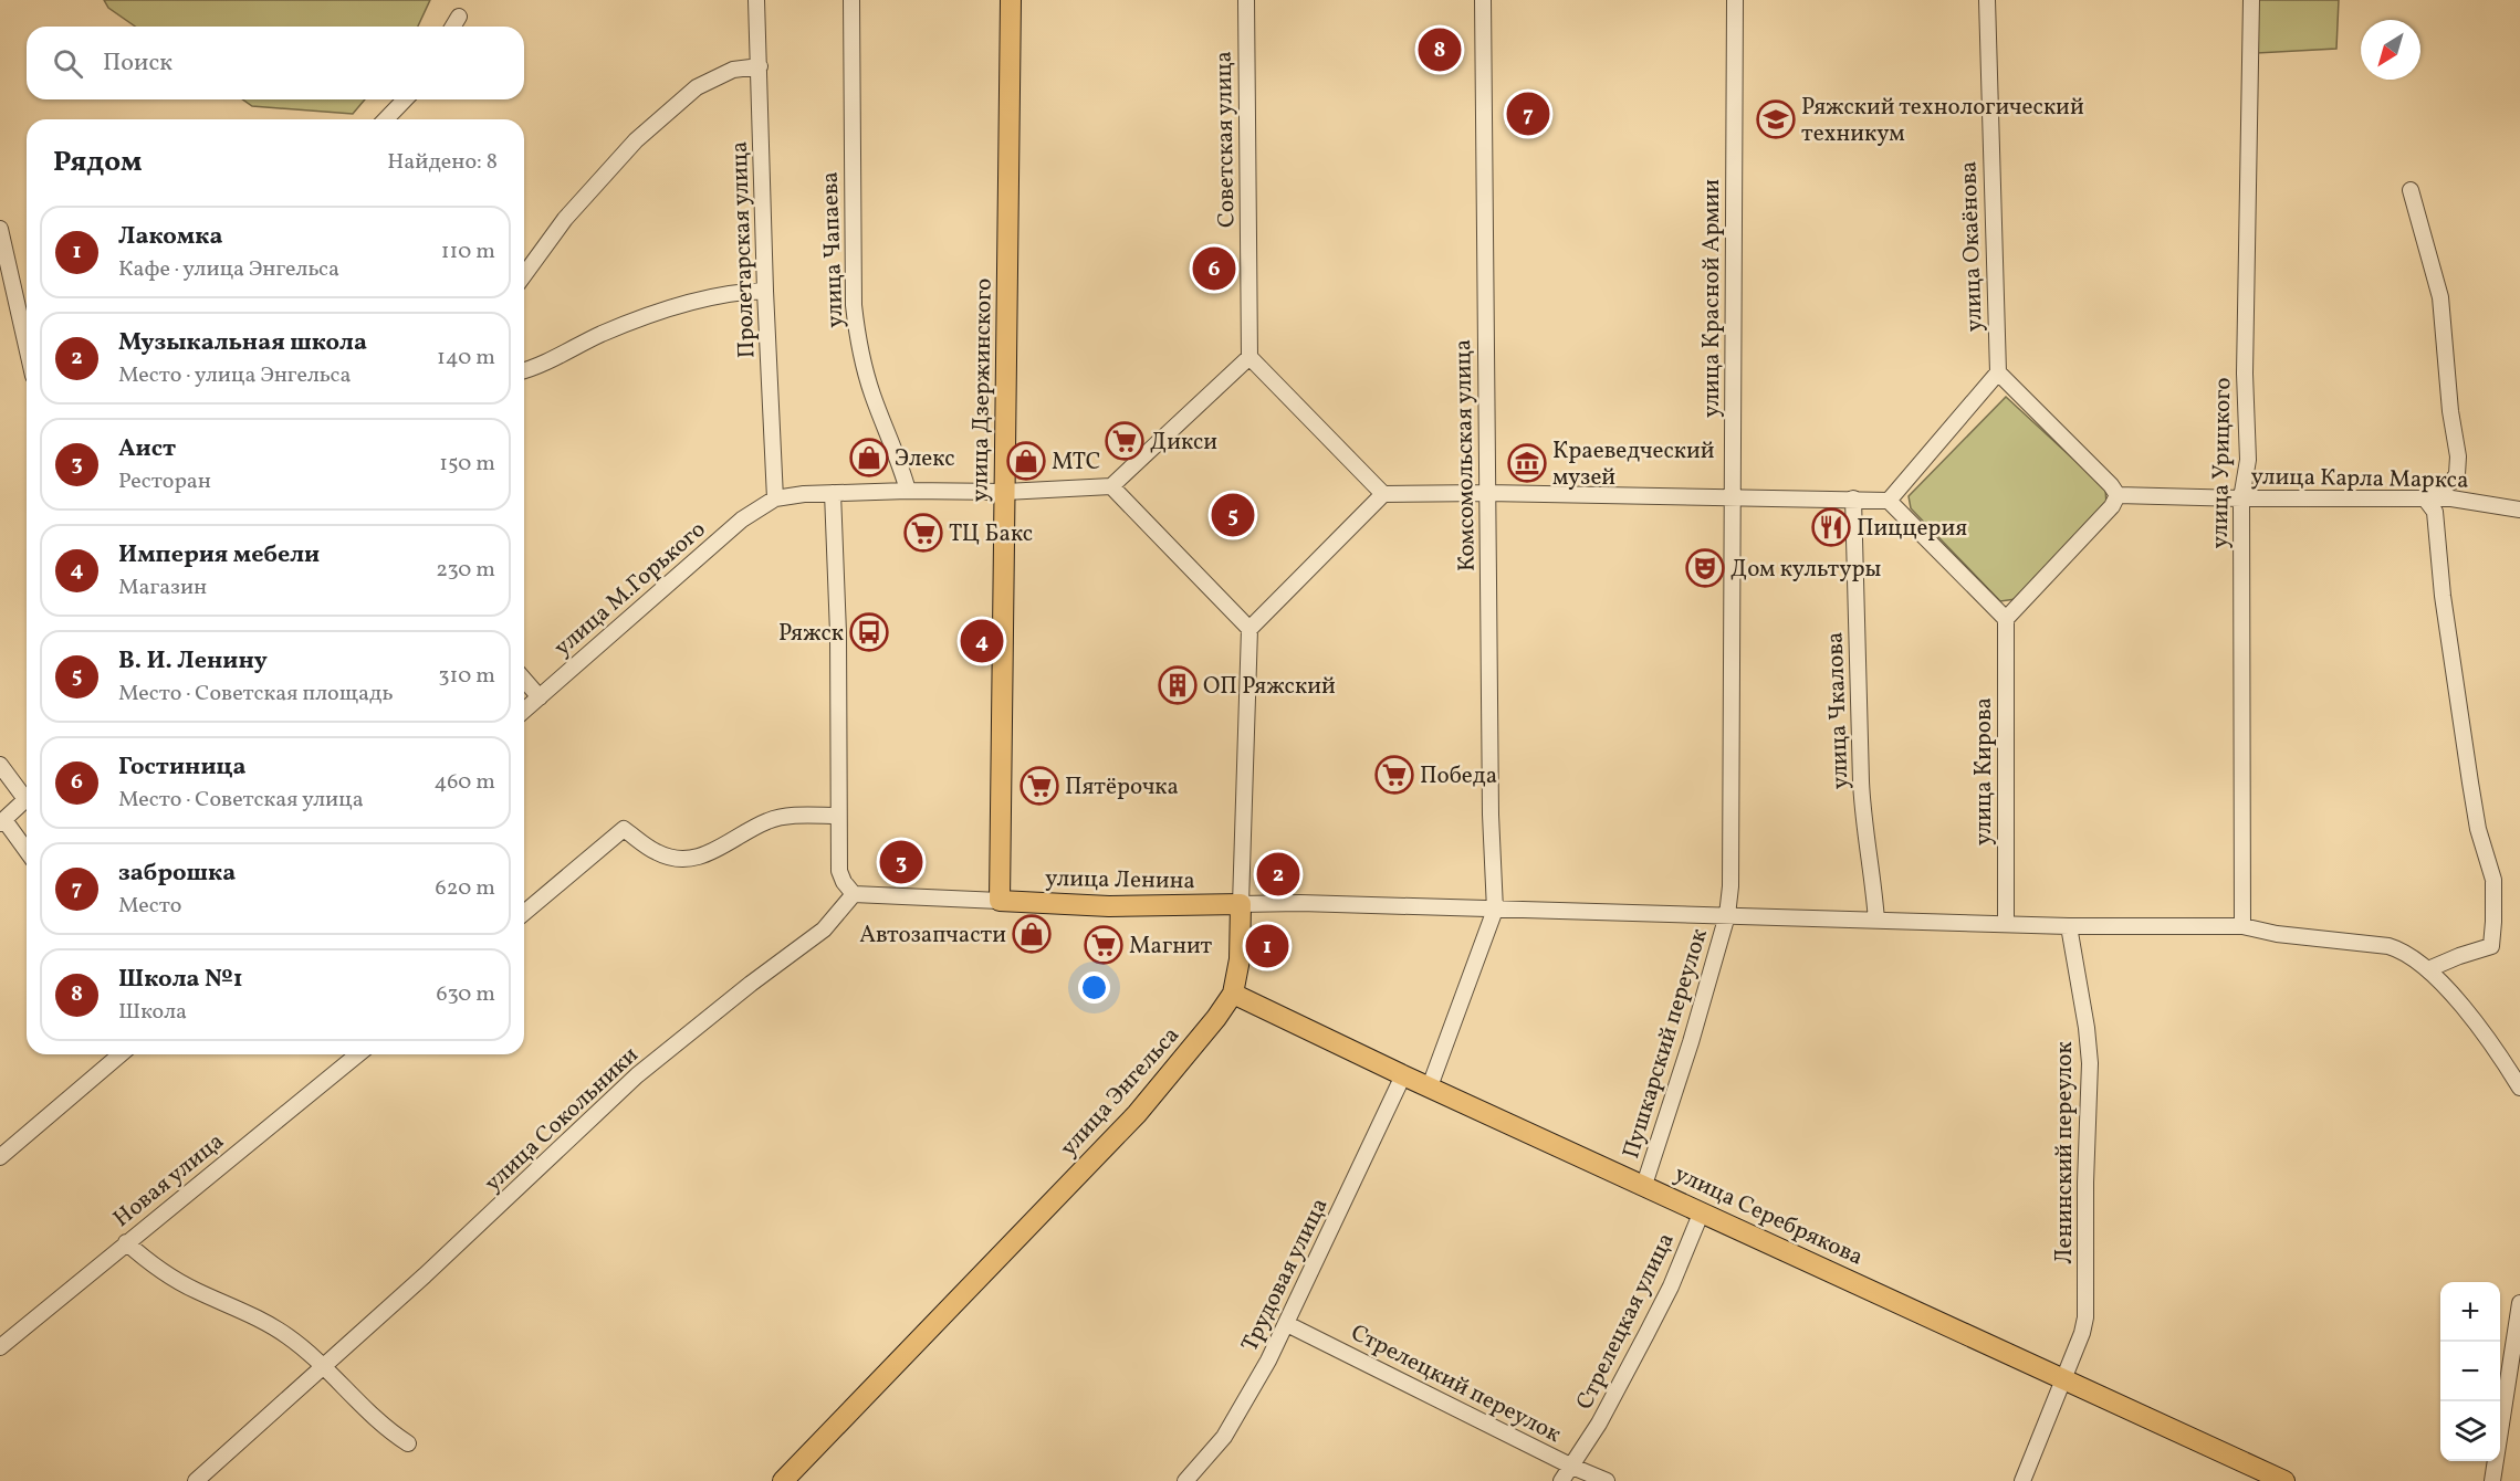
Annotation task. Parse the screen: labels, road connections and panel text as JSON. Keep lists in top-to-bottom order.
{
  "streets": {
    "main road": [
      "улица Дзержинского",
      "улица Ленина",
      "улица Энгельса",
      "улица Серебрякова"
    ],
    "street": [
      "Советская улица",
      "улица Окаёнова",
      "Пролетарская улица",
      "улица Чапаева",
      "улица Красной Армии",
      "Комсомольская улица",
      "улица Урицкого",
      "улица Карла Маркса",
      "улица М.Горького",
      "улица Чкалова",
      "улица Кирова",
      "Пушкарский переулок",
      "улица Сокольники",
      "Ленинский переулок",
      "Новая улица",
      "Трудовая улица",
      "Стрелецкая улица",
      "Стрелецкий переулок"
    ]
  },
  "crossings": [
    ["Пролетарская улица", "улица М.Горького"],
    ["улица Красной Армии", "Пушкарский переулок"],
    ["улица Дзержинского", "улица Ленина"],
    ["улица Урицкого", "улица Карла Маркса"],
    ["улица Ленина", "улица Энгельса"],
    ["Пушкарский переулок", "улица Серебрякова"],
    ["улица Энгельса", "улица Серебрякова"],
    ["Ленинский переулок", "улица Серебрякова"],
    ["улица Серебрякова", "Трудовая улица"],
    ["улица Серебрякова", "Стрелецкая улица"],
    ["Трудовая улица", "Стрелецкий переулок"],
    ["Стрелецкая улица", "Стрелецкий переулок"]
  ],
  "places": {
    "school or university": ["Ряжский технологический техникум"],
    "supermarket": [
      "Дикси",
      "ТЦ Бакс",
      "Победа",
      "Пятёрочка",
      "Магнит"
    ],
    "shop": ["Элекс", "МТС", "Автозапчасти"],
    "museum": ["Краеведческий музей"],
    "restaurant": ["Пиццерия"],
    "theatre": ["Дом культуры"],
    "bus stop": ["Ряжск"],
    "building": ["ОП Ряжский"]
  },
  "north": "bottom left",
  "page": {
    "pins": [
      "8",
      "7",
      "6",
      "5",
      "4",
      "3",
      "2",
      "1"
    ],
    "search": "Поиск",
    "heading": ["Рядом", "Найдено: 8"],
    "list": [
      {
        "mark": "1",
        "name": "Лакомка",
        "note": "Кафе · улица Энгельса",
        "value": "110 m"
      },
      {
        "mark": "2",
        "name": "Музыкальная школа",
        "note": "Место · улица Энгельса",
        "value": "140 m"
      },
      {
        "mark": "3",
        "name": "Аист",
        "note": "Ресторан",
        "value": "150 m"
      },
      {
        "mark": "4",
        "name": "Империя мебели",
        "note": "Магазин",
        "value": "230 m"
      },
      {
        "mark": "5",
        "name": "В. И. Ленину",
        "note": "Место · Советская площадь",
        "value": "310 m"
      },
      {
        "mark": "6",
        "name": "Гостиница",
        "note": "Место · Советская улица",
        "value": "460 m"
      },
      {
        "mark": "7",
        "name": "заброшка",
        "note": "Место",
        "value": "620 m"
      },
      {
        "mark": "8",
        "name": "Школа №1",
        "note": "Школа",
        "value": "630 m"
      }
    ],
    "map_buttons": ["+", "−"]
  }
}
